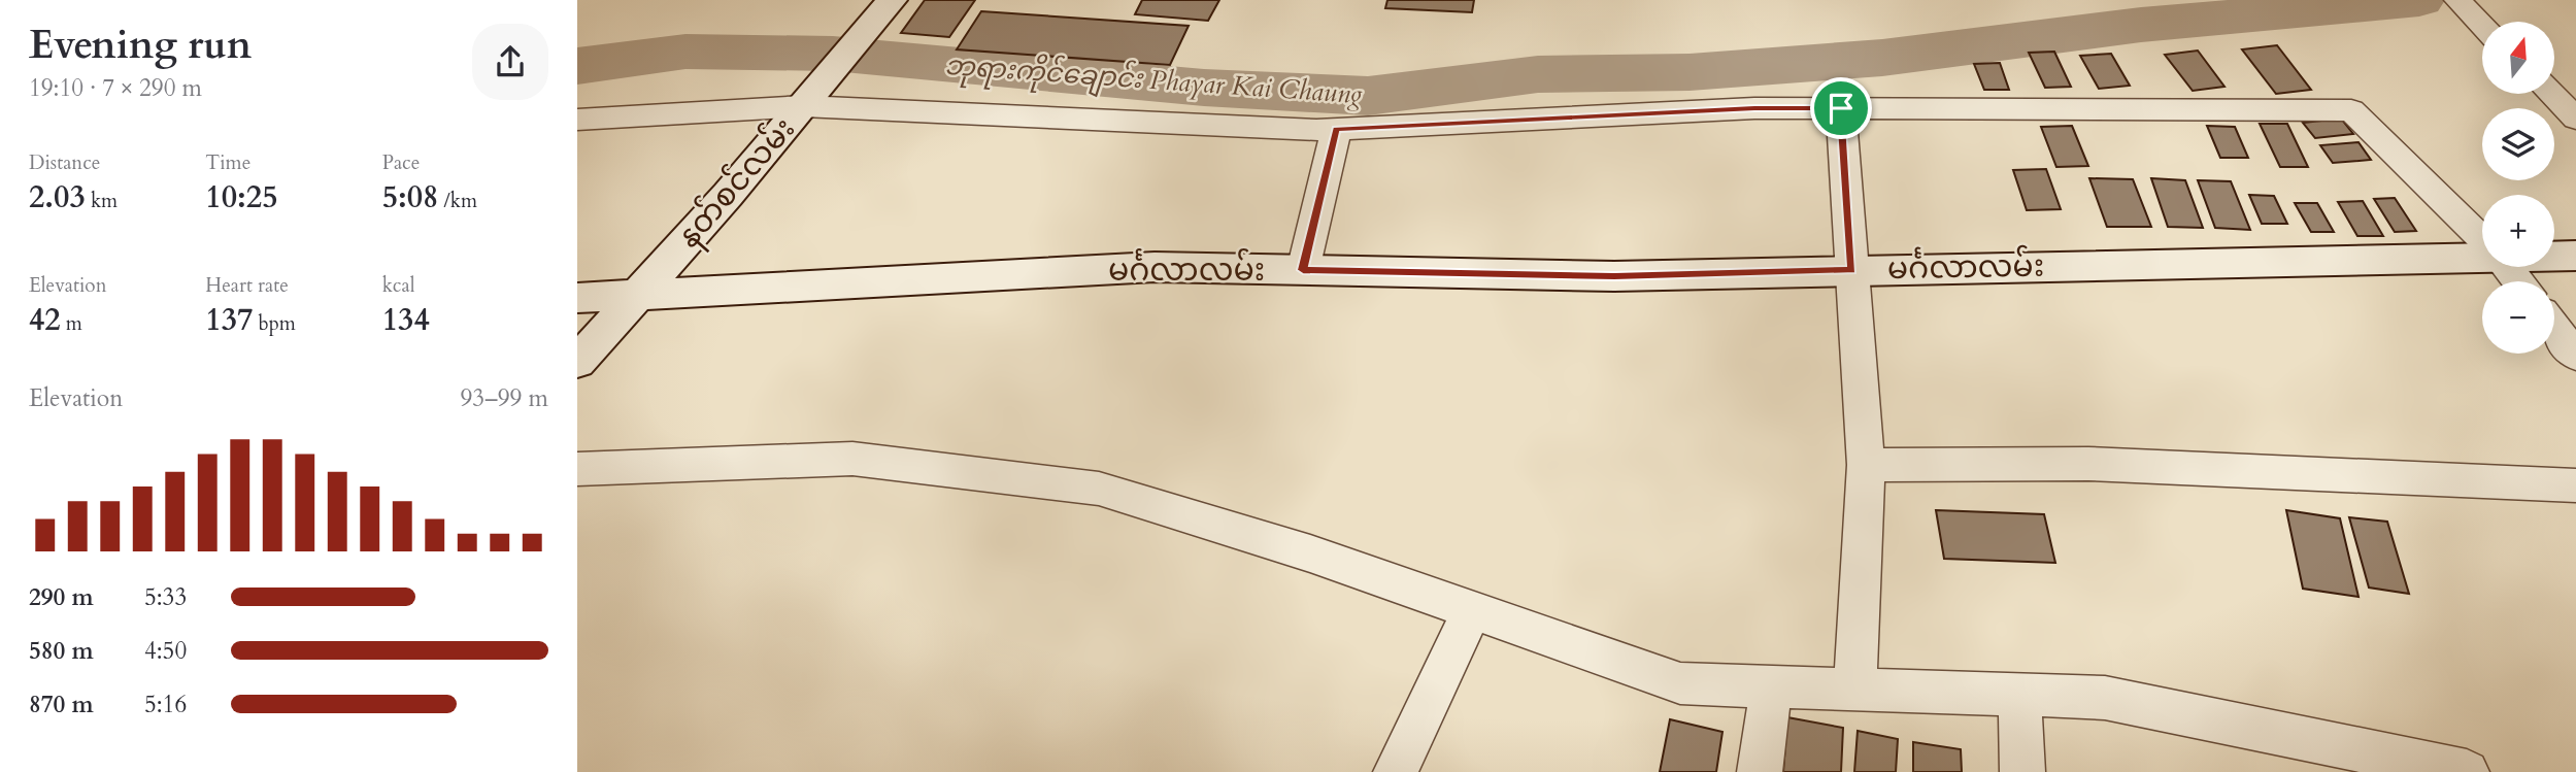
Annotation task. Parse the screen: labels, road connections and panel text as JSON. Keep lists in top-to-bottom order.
{
  "streets": {
    "street": ["နတ်စင်လမ်း", "မင်္ဂလာလမ်း"]
  },
  "crossings": [
    ["နတ်စင်လမ်း", "မင်္ဂလာလမ်း"]
  ],
  "water": ["ဘုရားကိုင်ချောင်း Phayar Kai Chaung"],
  "north": "top",
  "page": {
    "heading": ["Evening run", "19:10 · 7 × 290 m"],
    "map_buttons": ["+", "−"],
    "stats": [
      ["Distance", "2.03 km"],
      ["Time", "10:25"],
      ["Pace", "5:08 /km"],
      ["Elevation", "42 m"],
      ["Heart rate", "137 bpm"],
      ["kcal", "134"]
    ],
    "chart": ["Elevation", "93–99 m"],
    "list": [
      {
        "name": "290 m",
        "note": "5:33"
      },
      {
        "name": "580 m",
        "note": "4:50"
      },
      {
        "name": "870 m",
        "note": "5:16"
      }
    ]
  }
}
